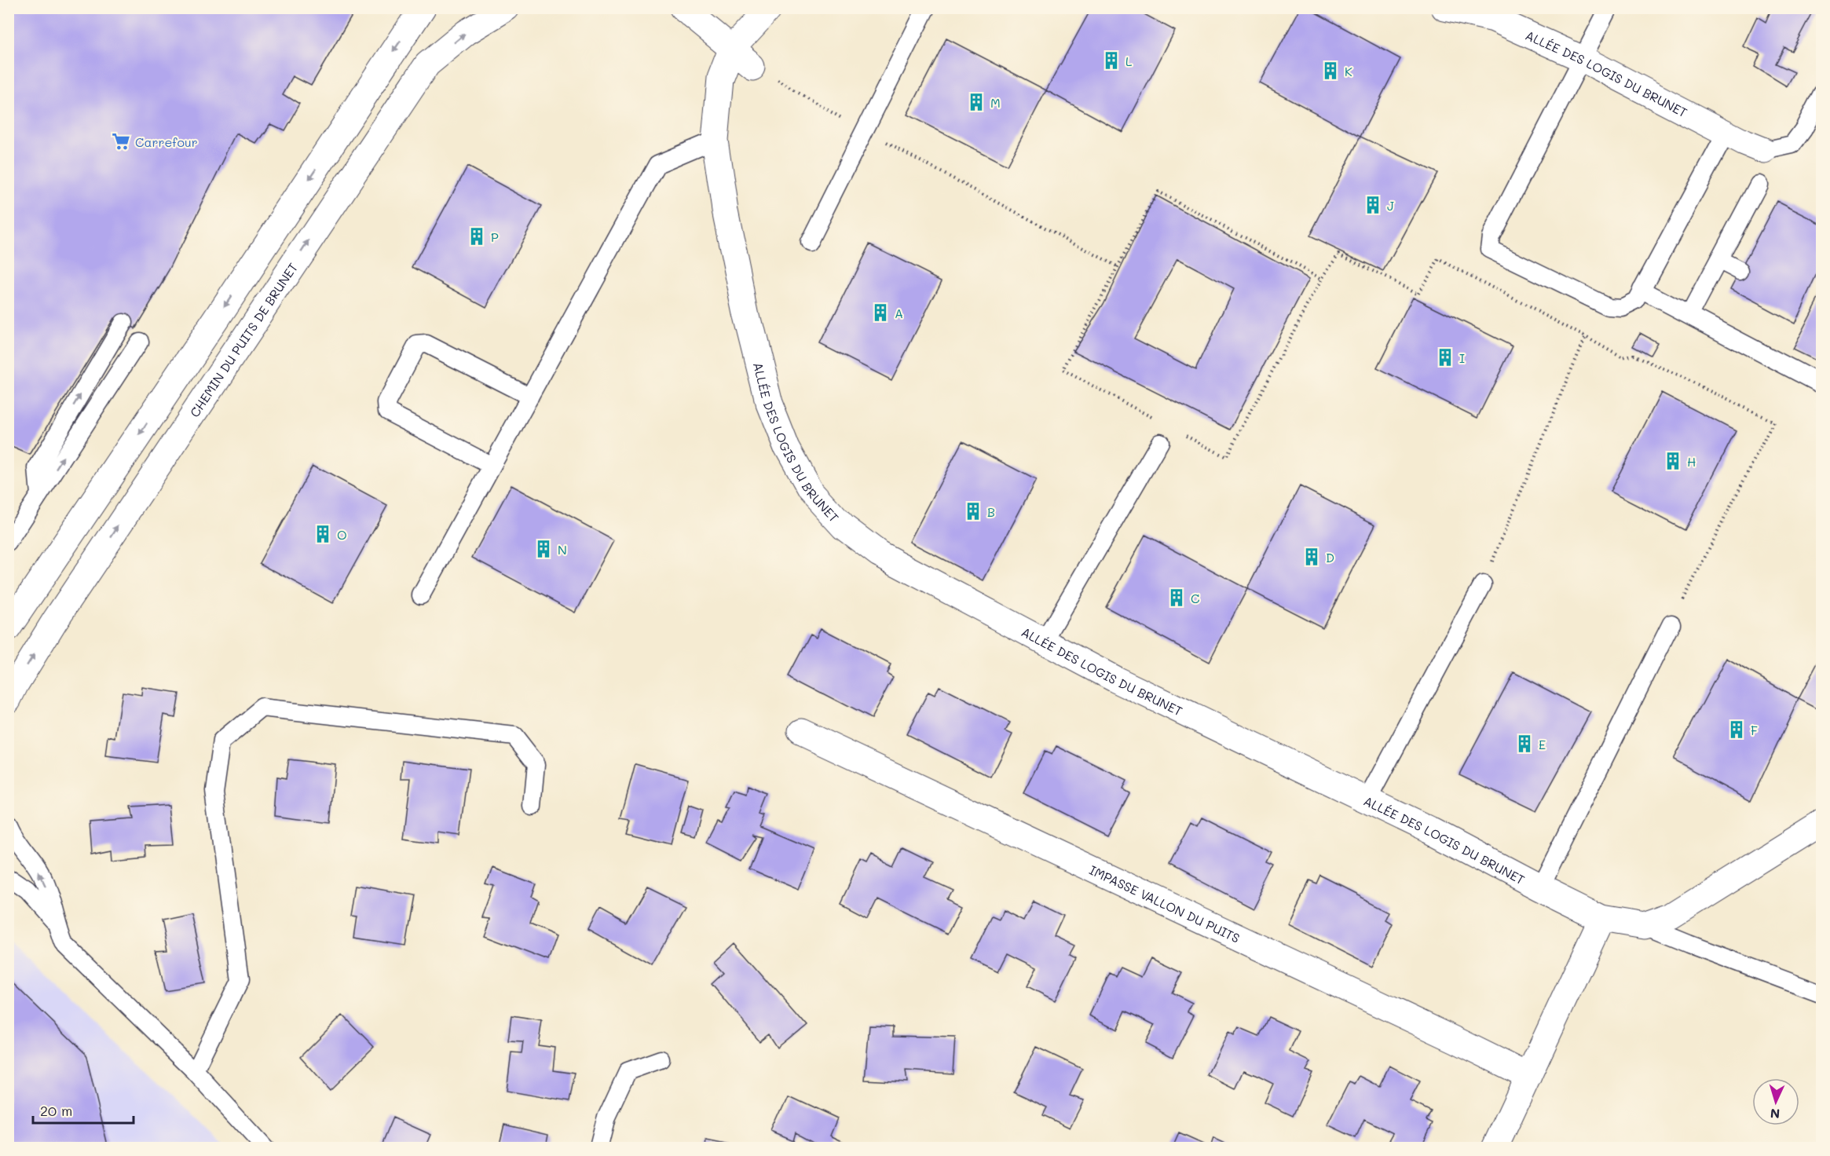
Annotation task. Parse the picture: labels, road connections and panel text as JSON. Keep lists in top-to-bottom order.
{
  "streets": {
    "street": ["ALLÉE DES LOGIS DU BRUNET", "CHEMIN DU PUITS DE BRUNET", "IMPASSE VALLON DU PUITS"]
  },
  "places": {
    "building": [
      "L",
      "K",
      "M",
      "J",
      "P",
      "A",
      "I",
      "H",
      "B",
      "O",
      "N",
      "D",
      "C",
      "F",
      "E"
    ],
    "supermarket": ["Carrefour"]
  },
  "scale_bar": "20 m",
  "north": "bottom"
}
